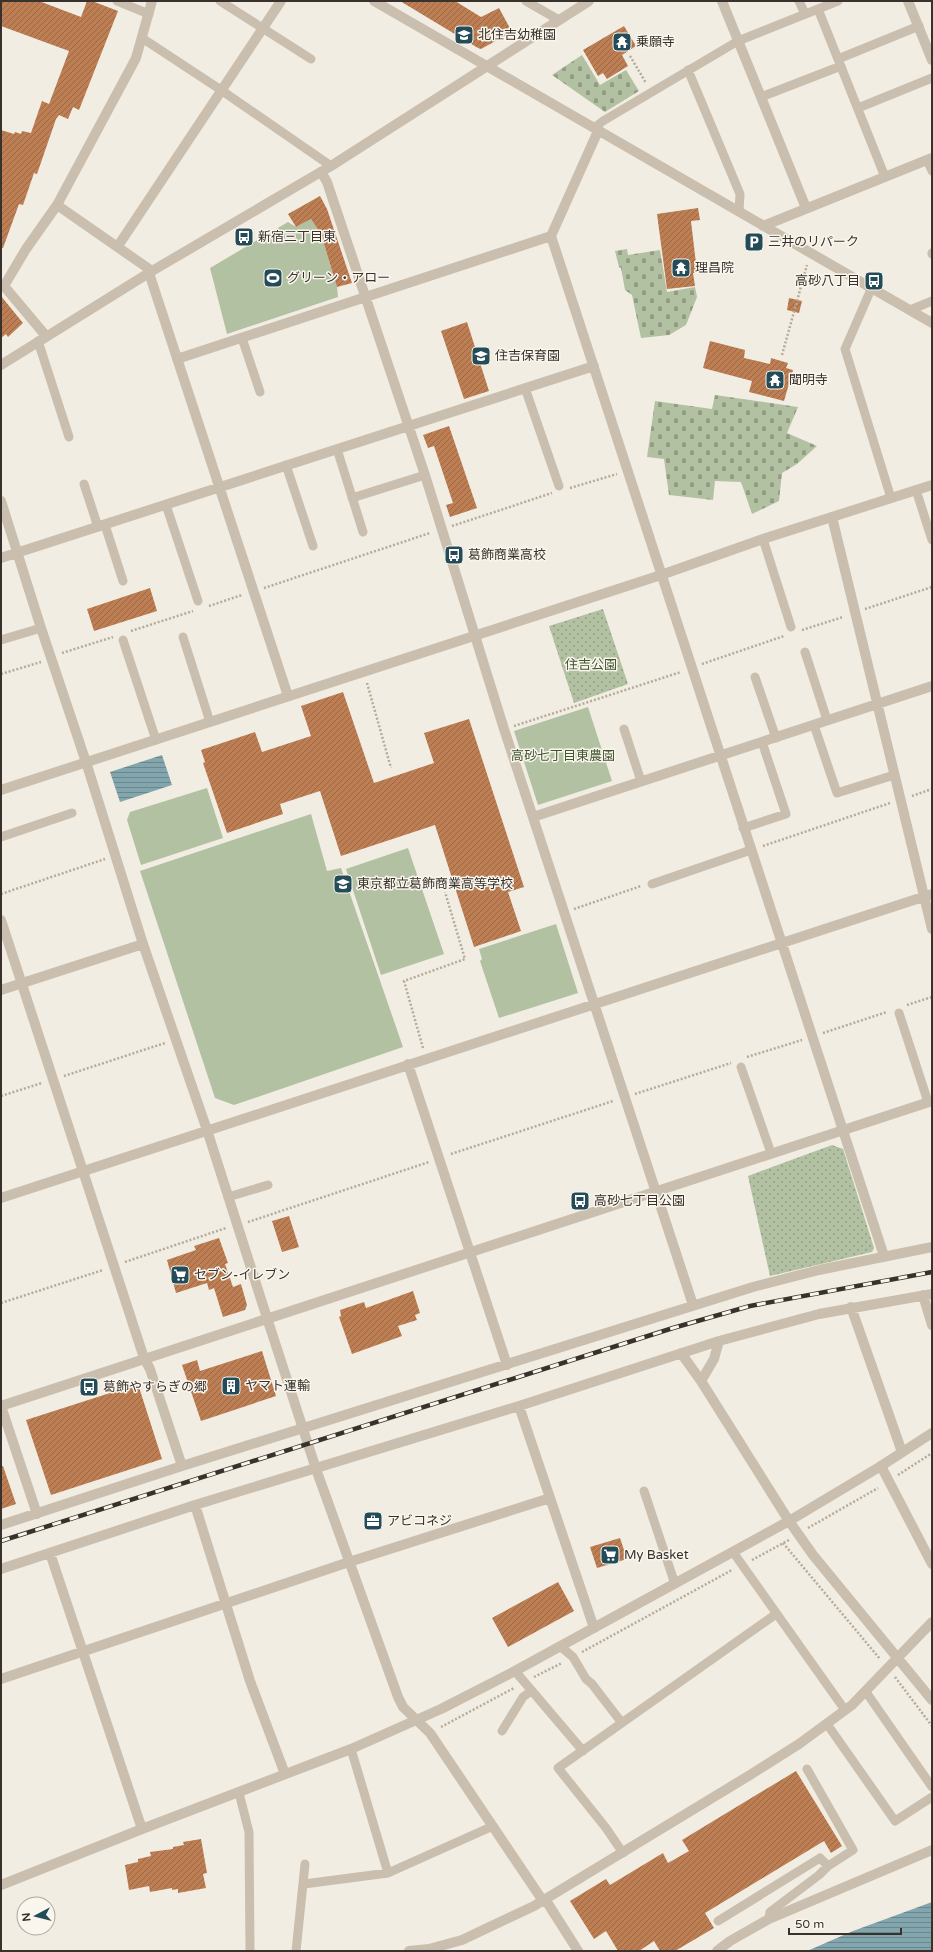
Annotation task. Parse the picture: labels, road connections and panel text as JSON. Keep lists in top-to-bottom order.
{
  "parks": ["住吉公園", "高砂七丁目東農園"],
  "places": {
    "school or university": ["北住吉幼稚園", "住吉保育園", "東京都立葛飾商業高等学校"],
    "temple": ["乗願寺", "理昌院", "聞明寺"],
    "bus stop": [
      "新宿三丁目東",
      "高砂八丁目",
      "葛飾商業高校",
      "高砂七丁目公園",
      "葛飾やすらぎの郷"
    ],
    "parking": ["三井のリパーク"],
    "sports": ["グリーン・アロー"],
    "supermarket": ["セブン-イレブン", "My Basket"],
    "building": ["ヤマト運輸"],
    "office": ["アビコネジ"]
  },
  "scale_bar": "50 m",
  "north": "left"
}
